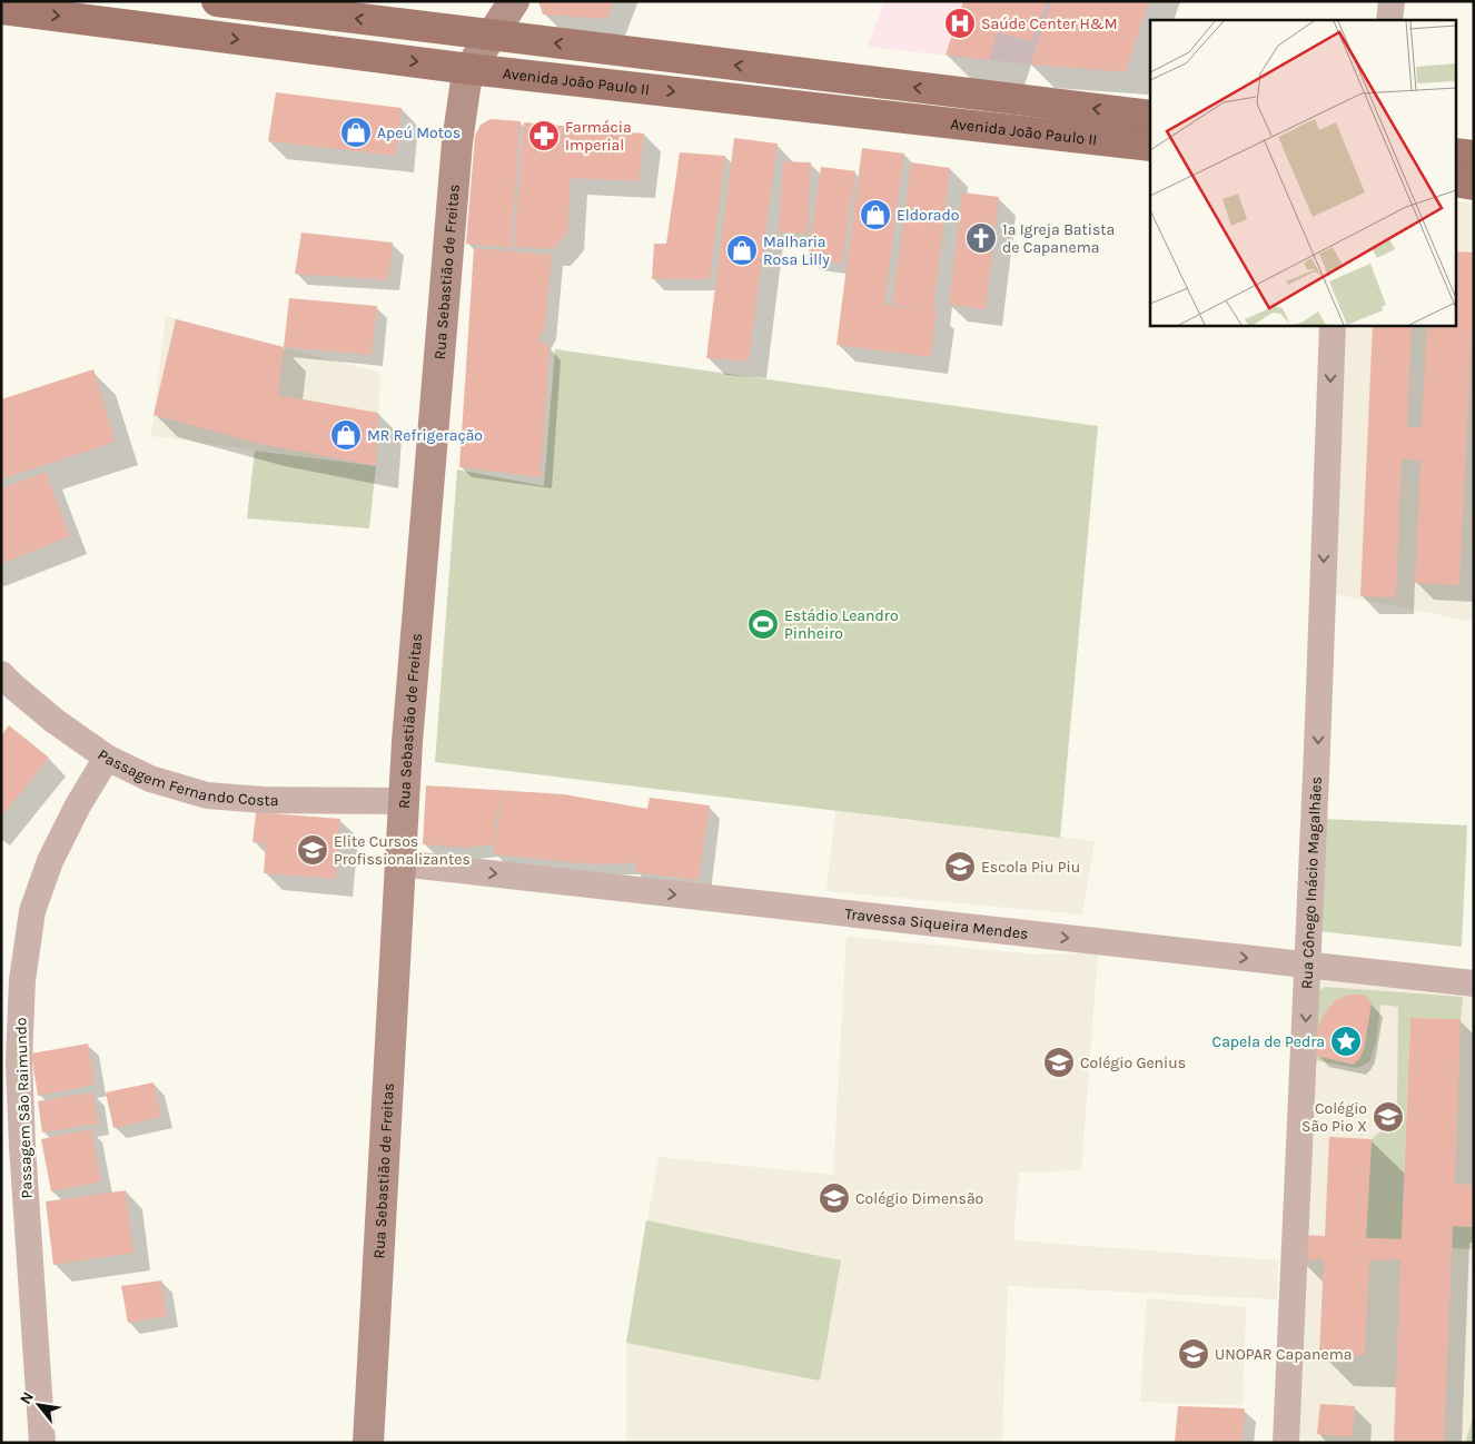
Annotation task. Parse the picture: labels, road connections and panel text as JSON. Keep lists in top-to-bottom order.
{
  "streets": {
    "main road": ["Avenida João Paulo II"],
    "street": [
      "Rua Sebastião de Freitas",
      "Passagem Fernando Costa",
      "Rua Cônego Inácio Magalhães",
      "Travessa Siqueira Mendes",
      "Passagem São Raimundo"
    ]
  },
  "crossings": [
    ["Avenida João Paulo II", "Rua Sebastião de Freitas"],
    ["Rua Sebastião de Freitas", "Passagem Fernando Costa"],
    ["Rua Sebastião de Freitas", "Travessa Siqueira Mendes"],
    ["Passagem Fernando Costa", "Passagem São Raimundo"],
    ["Rua Cônego Inácio Magalhães", "Travessa Siqueira Mendes"]
  ],
  "one_way": ["Rua Cônego Inácio Magalhães", "Travessa Siqueira Mendes"],
  "places": {
    "hospital": ["Saúde Center H&M"],
    "shop": [
      "Apeú Motos",
      "Eldorado",
      "Malharia Rosa Lilly",
      "MR Refrigeração"
    ],
    "pharmacy": ["Farmácia Imperial"],
    "church": ["1ª Igreja Batista de Capanema"],
    "sports": ["Estádio Leandro Pinheiro"],
    "school or university": [
      "Elite Cursos Profissionalizantes",
      "Escola Piu Piu",
      "Colégio Genius",
      "Colégio São Pio X",
      "Colégio Dimensão",
      "UNOPAR Capanema"
    ],
    "place": ["Capela de Pedra"]
  },
  "north": "top left"
}
